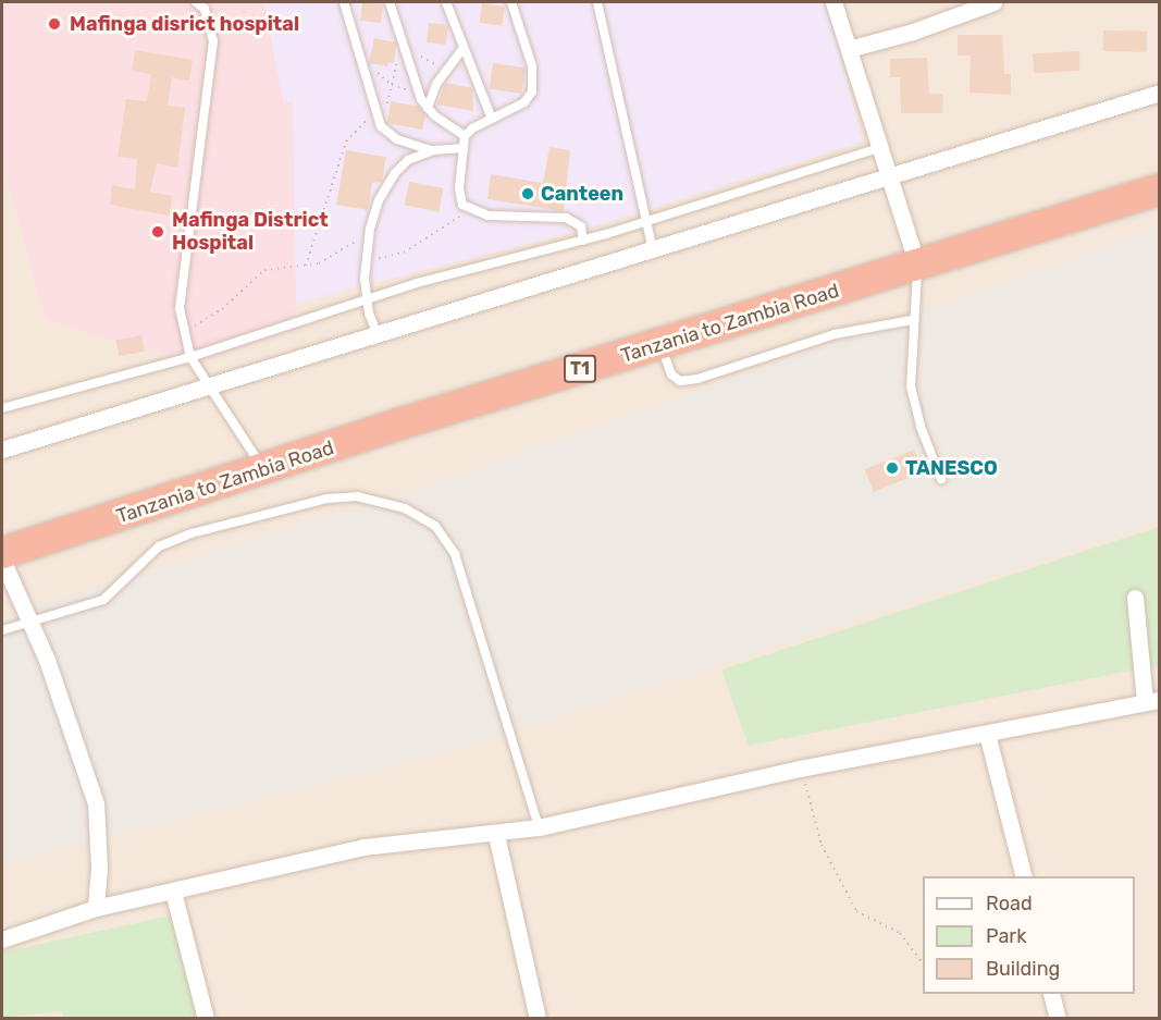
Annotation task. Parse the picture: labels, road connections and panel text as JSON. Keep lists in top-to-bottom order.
{
  "streets": {
    "highway": ["Tanzania to Zambia Road", "T1"]
  },
  "places": [
    "Mafinga disrict hospital",
    "Canteen",
    "Mafinga District Hospital",
    "TANESCO"
  ],
  "legend": ["Road", "Park", "Building"]
}
